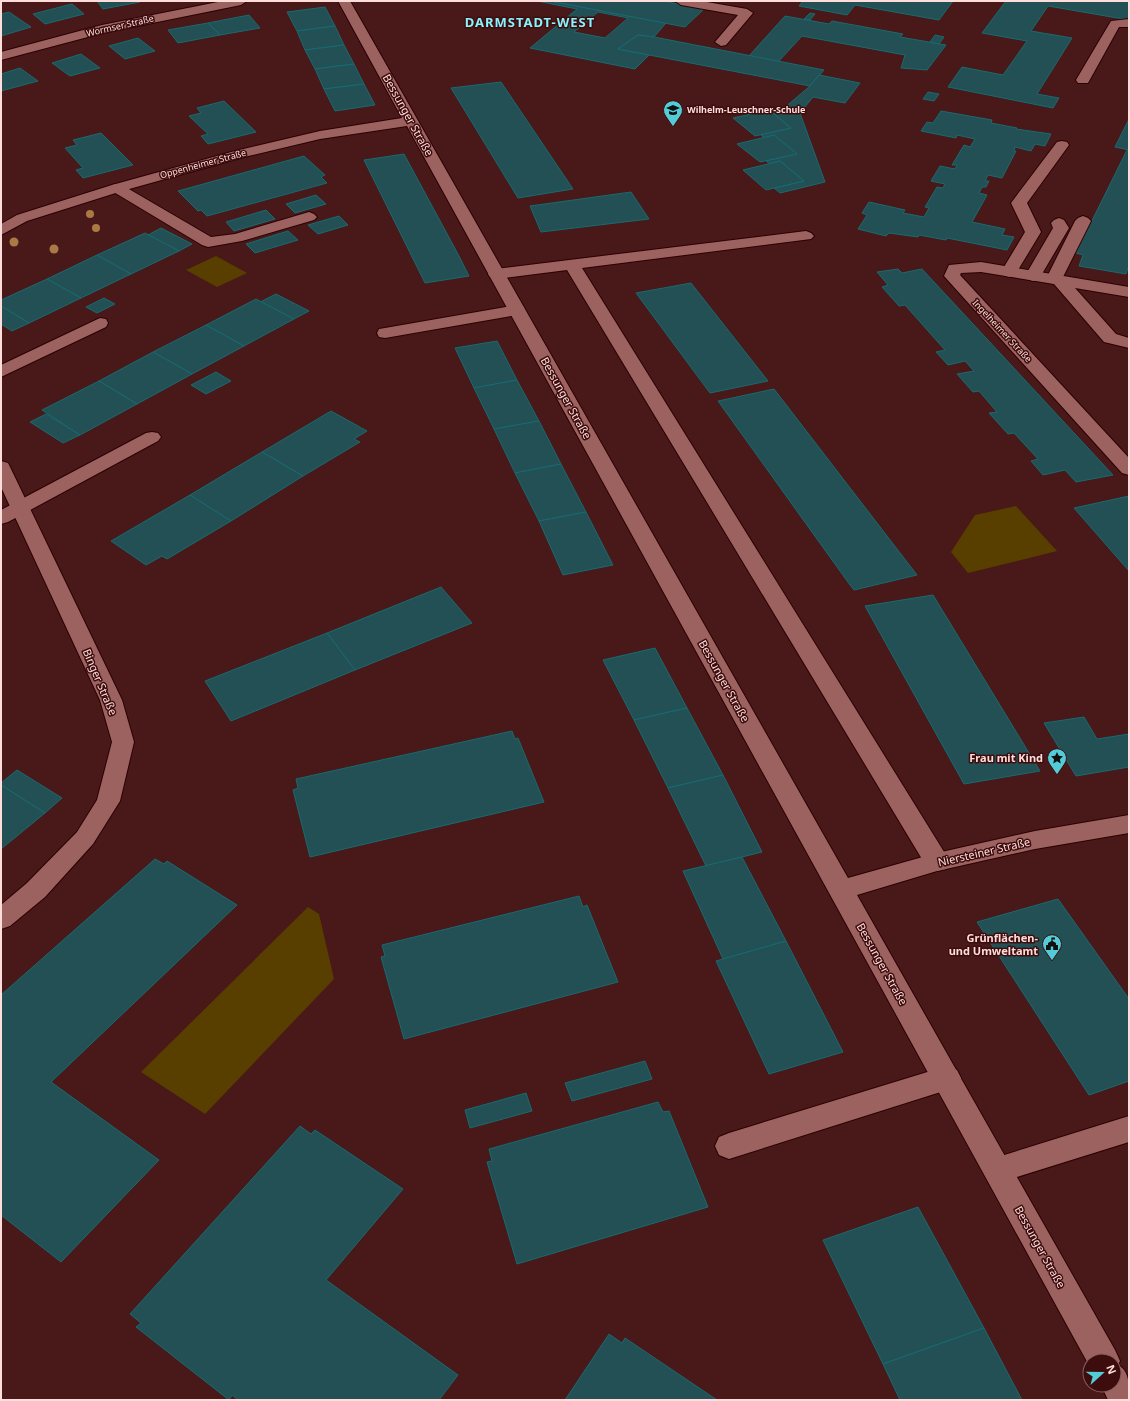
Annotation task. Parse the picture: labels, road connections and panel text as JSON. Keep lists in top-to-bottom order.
{
  "streets": {
    "street": [
      "Wormser Straße",
      "Bessunger Straße",
      "Oppenheimer Straße",
      "Ingelheimer Straße",
      "Binger Straße",
      "Niersteiner Straße"
    ]
  },
  "crossings": [
    ["Bessunger Straße", "Oppenheimer Straße"],
    ["Bessunger Straße", "Niersteiner Straße"]
  ],
  "districts": ["DARMSTADT-WEST"],
  "places": {
    "school or university": ["Wilhelm-Leuschner-Schule"],
    "place": ["Frau mit Kind"],
    "public building": ["Grünflächen- und Umweltamt"]
  },
  "north": "right"
}
